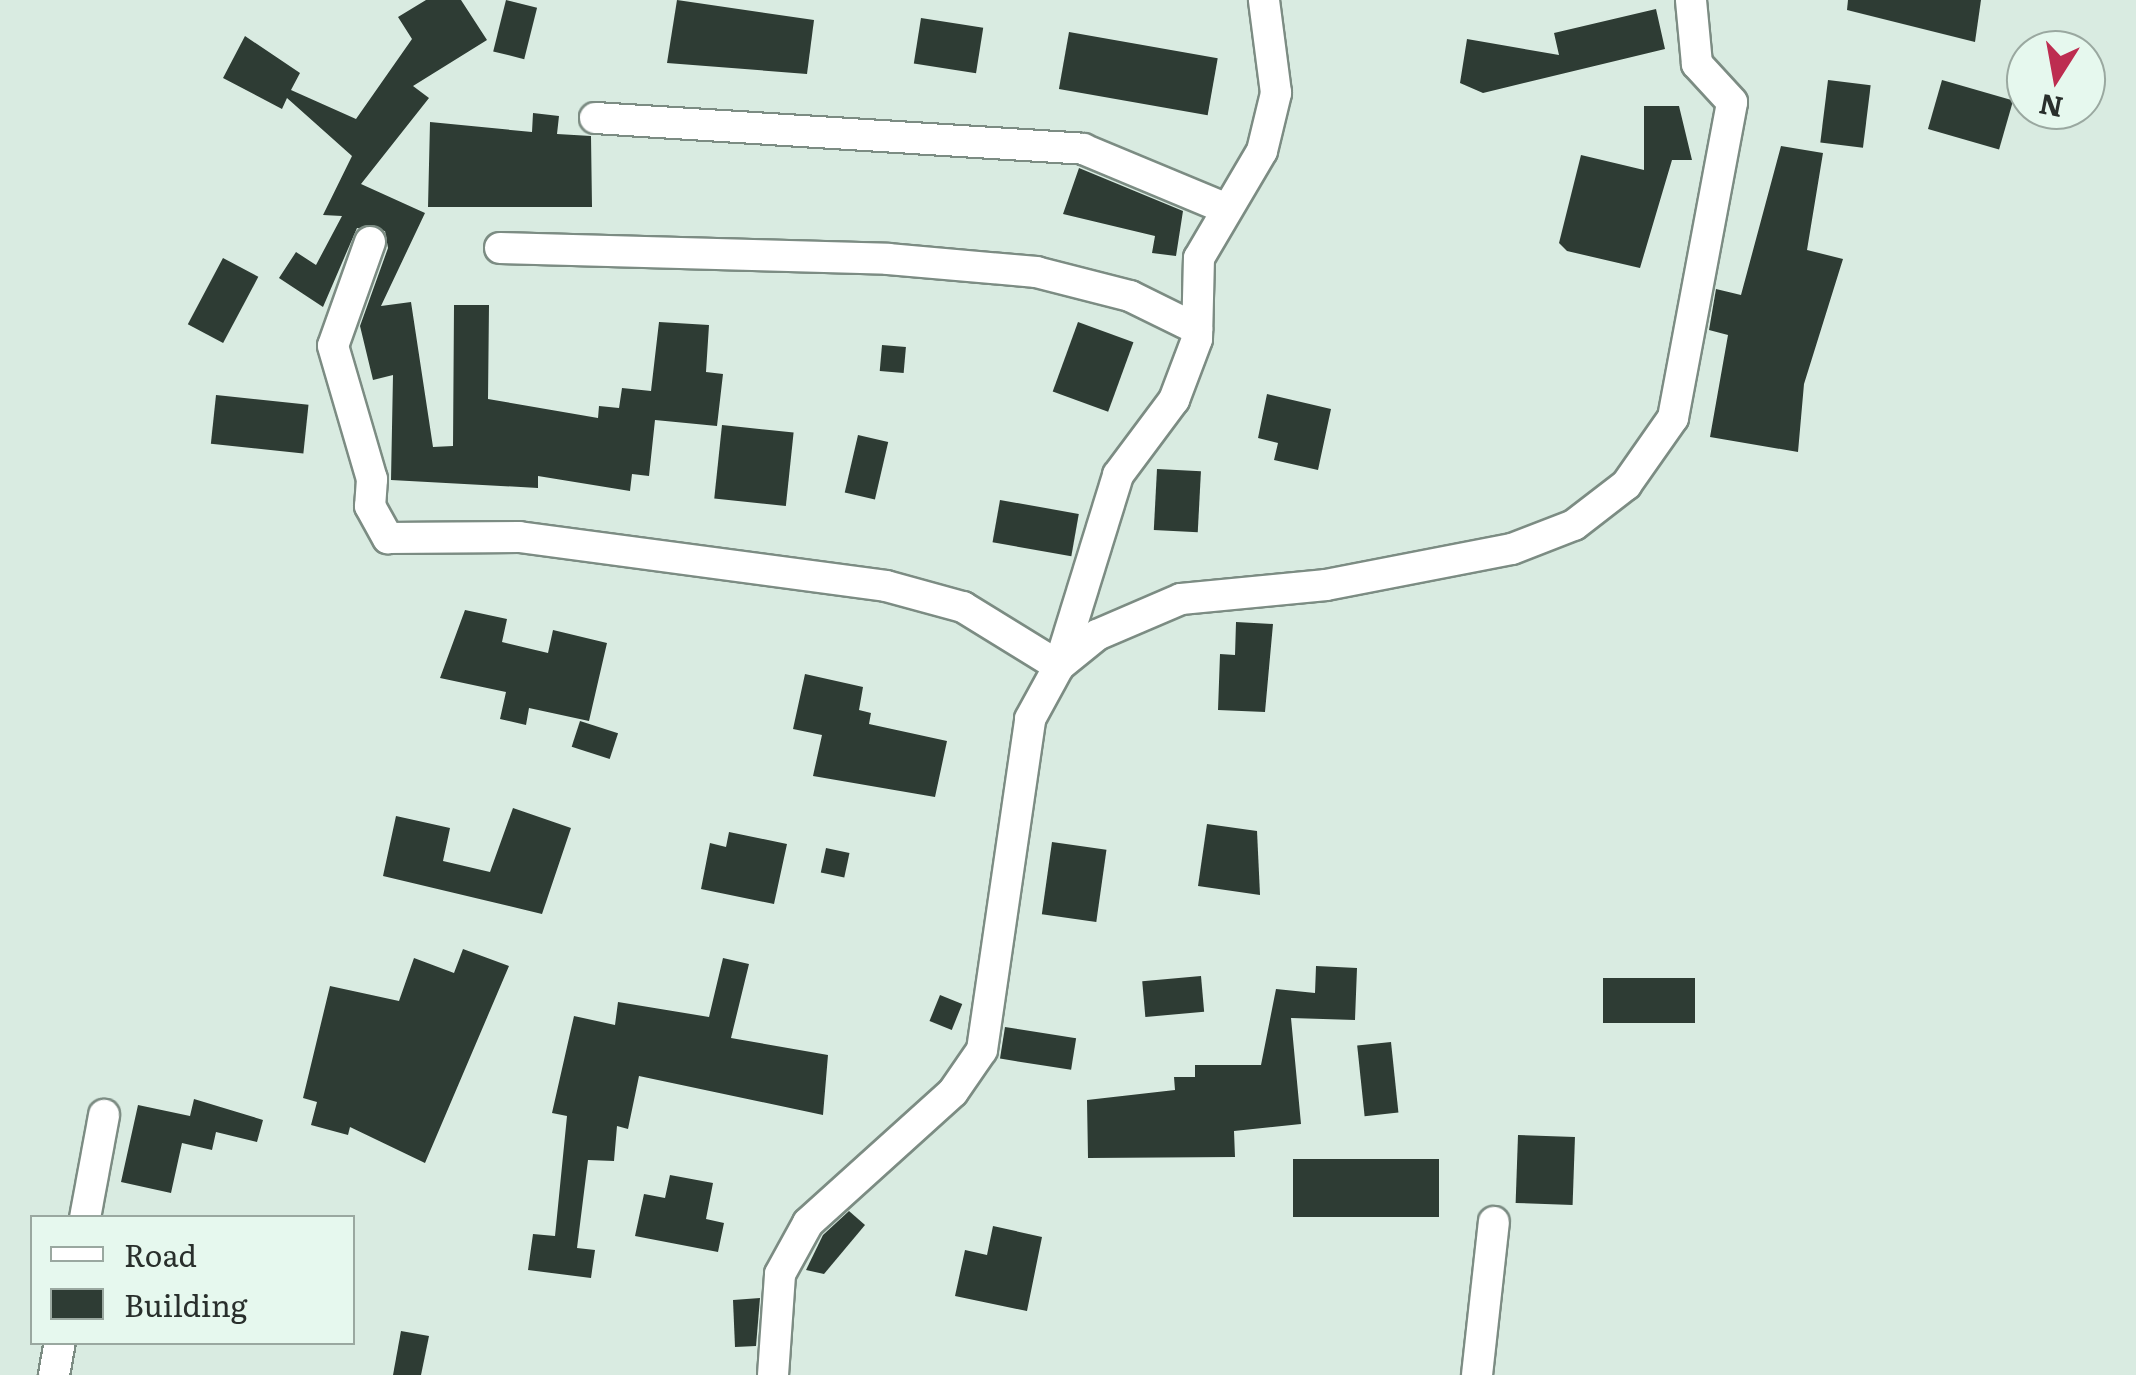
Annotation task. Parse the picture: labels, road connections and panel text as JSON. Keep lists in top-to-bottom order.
{
  "legend": ["Road", "Building"],
  "north": "bottom"
}
